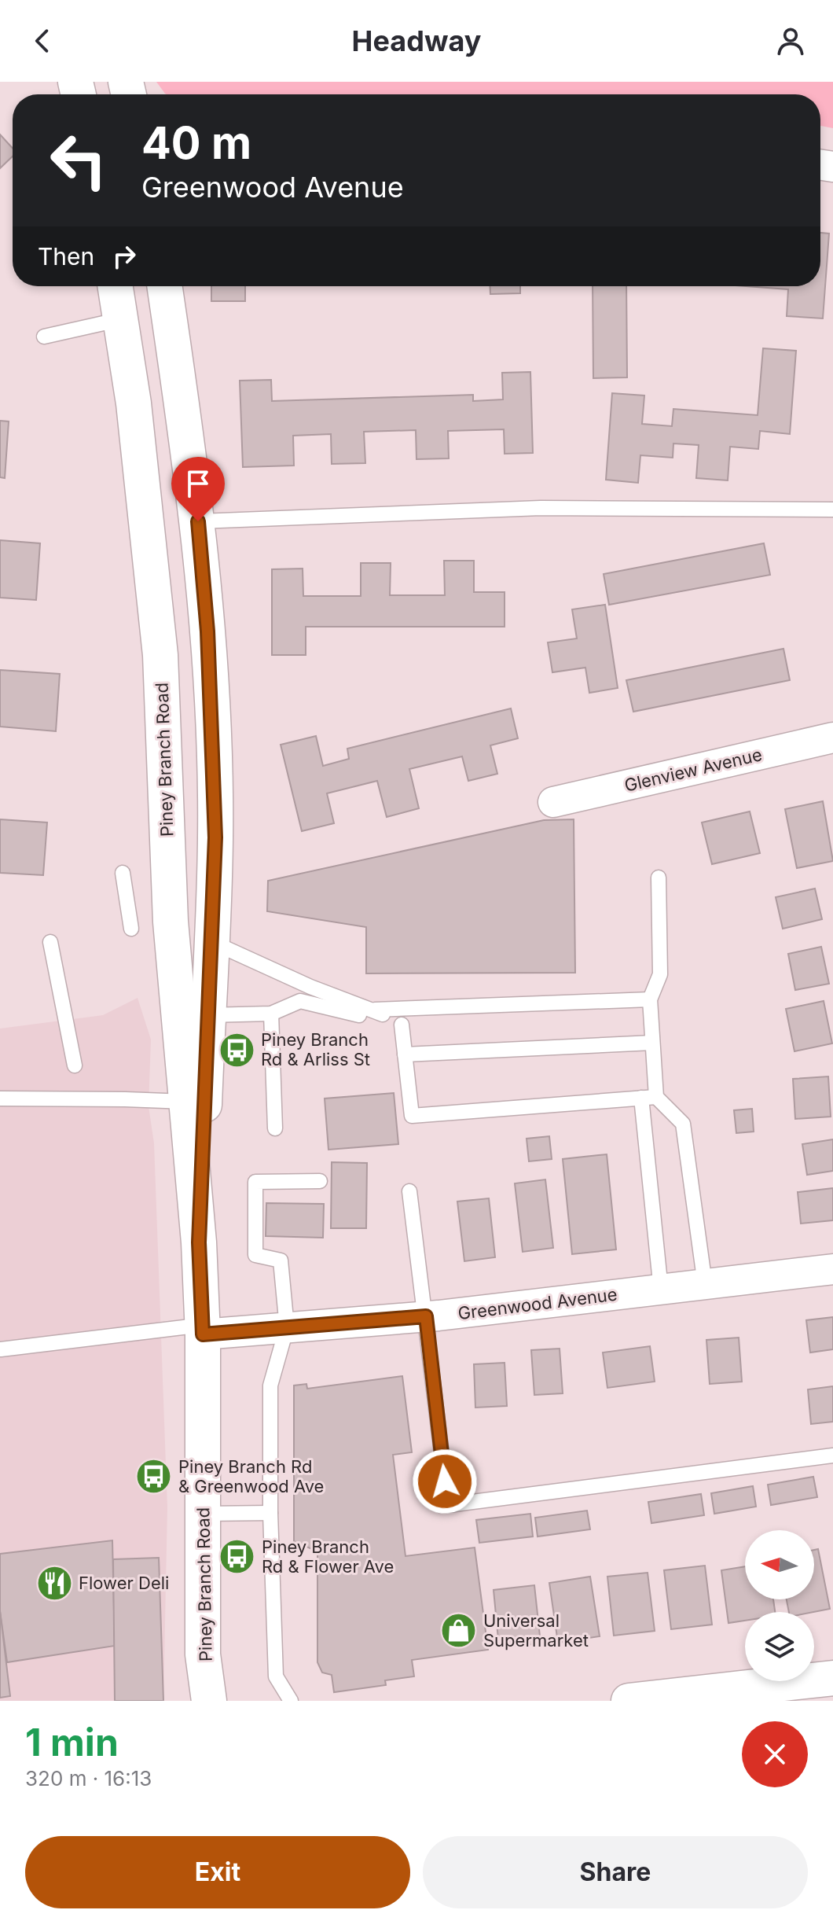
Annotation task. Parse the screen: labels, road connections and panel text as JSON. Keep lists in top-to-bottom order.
{
  "streets": {
    "main road": ["Piney Branch Road"],
    "street": ["Glenview Avenue", "Greenwood Avenue"]
  },
  "crossings": [
    ["Piney Branch Road", "Greenwood Avenue"]
  ],
  "places": {
    "bus stop": ["Piney Branch Rd & Arliss St", "Piney Branch Rd & Greenwood Ave", "Piney Branch Rd & Flower Ave"],
    "restaurant": ["Flower Deli"],
    "shop": ["Universal Supermarket"]
  },
  "north": "left",
  "page": {
    "header": "Headway",
    "turn": ["40 m", "Greenwood Avenue"],
    "then": "Then",
    "heading": ["1 min", "320 m · 16:13"],
    "buttons": ["Exit", "Share"]
  }
}
